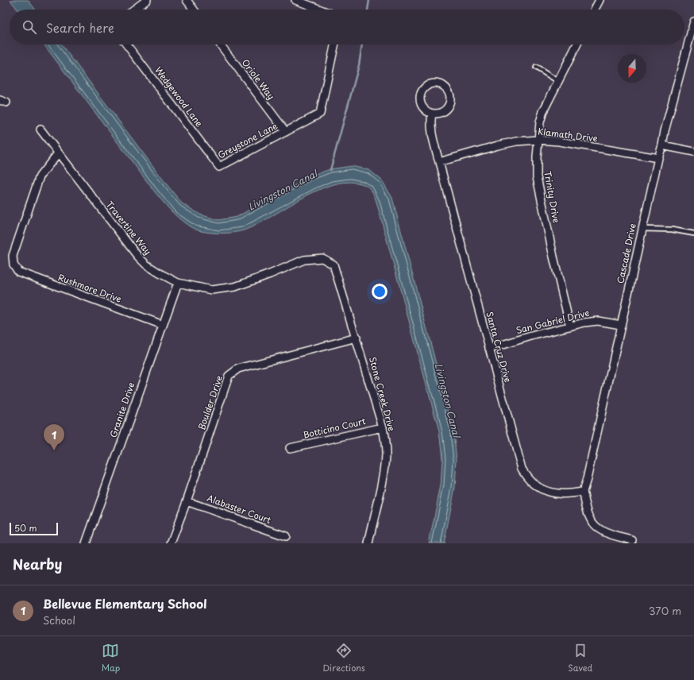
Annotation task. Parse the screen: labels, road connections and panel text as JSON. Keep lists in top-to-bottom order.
{
  "streets": {
    "street": [
      "Oriole Way",
      "Wedgewood Lane",
      "Klamath Drive",
      "Greystone Lane",
      "Trinity Drive",
      "Travertine Way",
      "Cascade Drive",
      "Rushmore Drive",
      "San Gabriel Drive",
      "Santa Cruz Drive",
      "Stone Creek Drive",
      "Boulder Drive",
      "Granite Drive",
      "Botticino Court",
      "Alabaster Court"
    ]
  },
  "crossings": [
    ["Oriole Way", "Greystone Lane"],
    ["Wedgewood Lane", "Greystone Lane"],
    ["Klamath Drive", "Trinity Drive"],
    ["Klamath Drive", "Cascade Drive"],
    ["Klamath Drive", "Santa Cruz Drive"],
    ["Trinity Drive", "San Gabriel Drive"],
    ["Travertine Way", "Rushmore Drive"],
    ["Travertine Way", "Stone Creek Drive"],
    ["Travertine Way", "Granite Drive"],
    ["Cascade Drive", "San Gabriel Drive"],
    ["Cascade Drive", "Santa Cruz Drive"],
    ["Rushmore Drive", "Granite Drive"],
    ["San Gabriel Drive", "Santa Cruz Drive"],
    ["Stone Creek Drive", "Boulder Drive"],
    ["Stone Creek Drive", "Botticino Court"],
    ["Boulder Drive", "Alabaster Court"]
  ],
  "water": ["Livingston Canal"],
  "scale_bar": "50 m",
  "north": "bottom",
  "page": {
    "search": "Search here",
    "pins": "1",
    "scale": "50 m",
    "heading": "Nearby",
    "list": [
      {
        "mark": "1",
        "name": "Bellevue Elementary School",
        "note": "School",
        "value": "370 m"
      }
    ],
    "nav": ["Map", "Directions", "Saved"]
  }
}
